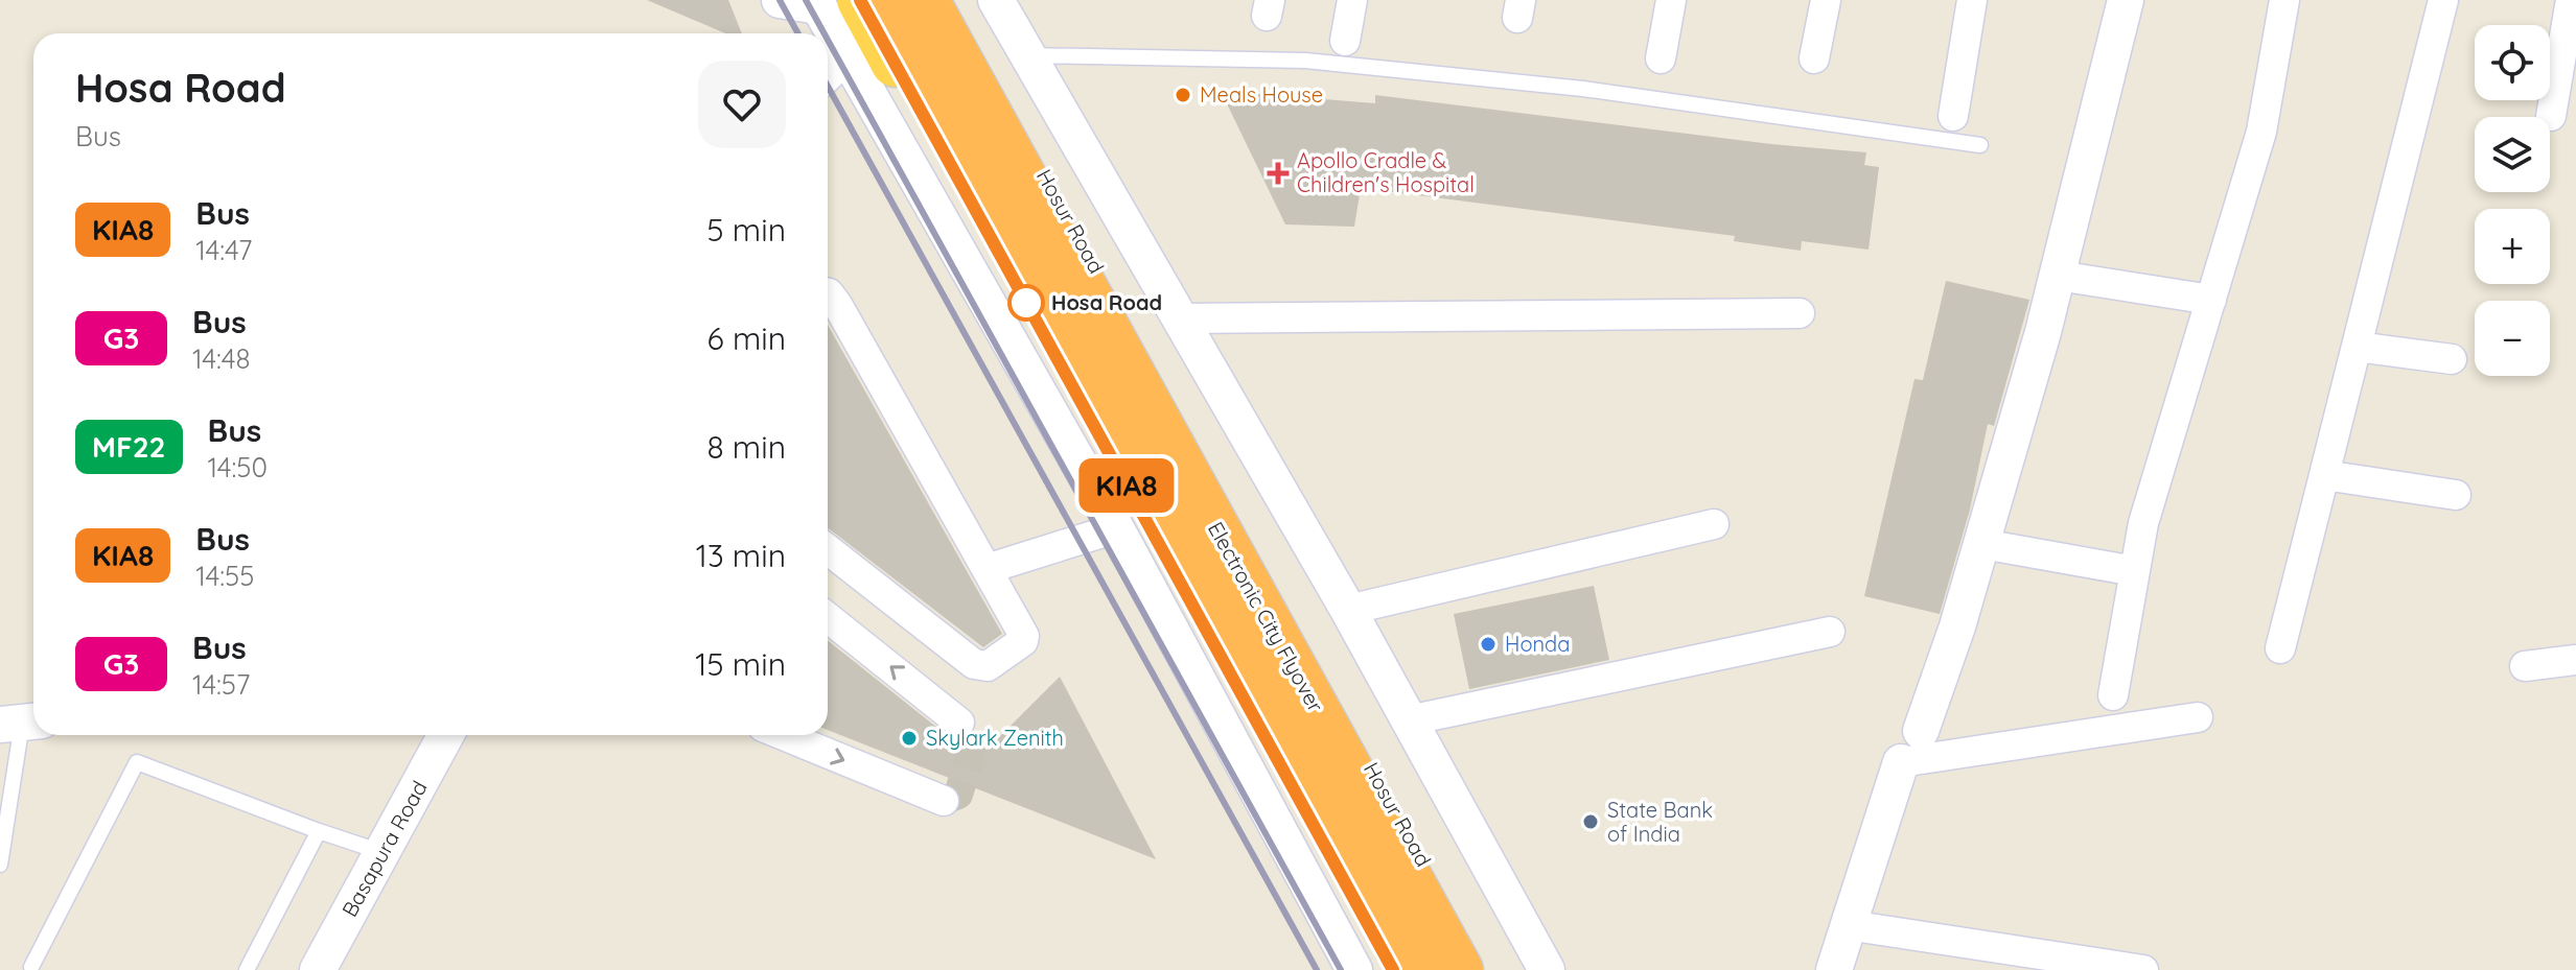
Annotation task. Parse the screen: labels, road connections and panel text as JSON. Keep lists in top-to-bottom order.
{
  "streets": {
    "highway": ["Hosur Road", "Electronic City Flyover"],
    "street": ["Basapura Road"]
  },
  "places": {
    "other": [
      "Meals House",
      "Hosa Road",
      "Honda",
      "Skylark Zenith",
      "State Bank of India"
    ],
    "health": ["Apollo Cradle & Children's Hospital"]
  },
  "lines": ["bus line KIA8"],
  "page": {
    "on_map": "KIA8",
    "map_buttons": ["+", "−"],
    "heading": ["Hosa Road", "Bus"],
    "list": [
      {
        "mark": "KIA8",
        "name": "Bus",
        "note": "14:47",
        "value": "5 min"
      },
      {
        "mark": "G3",
        "name": "Bus",
        "note": "14:48",
        "value": "6 min"
      },
      {
        "mark": "MF22",
        "name": "Bus",
        "note": "14:50",
        "value": "8 min"
      },
      {
        "mark": "KIA8",
        "name": "Bus",
        "note": "14:55",
        "value": "13 min"
      },
      {
        "mark": "G3",
        "name": "Bus",
        "note": "14:57",
        "value": "15 min"
      }
    ]
  }
}
